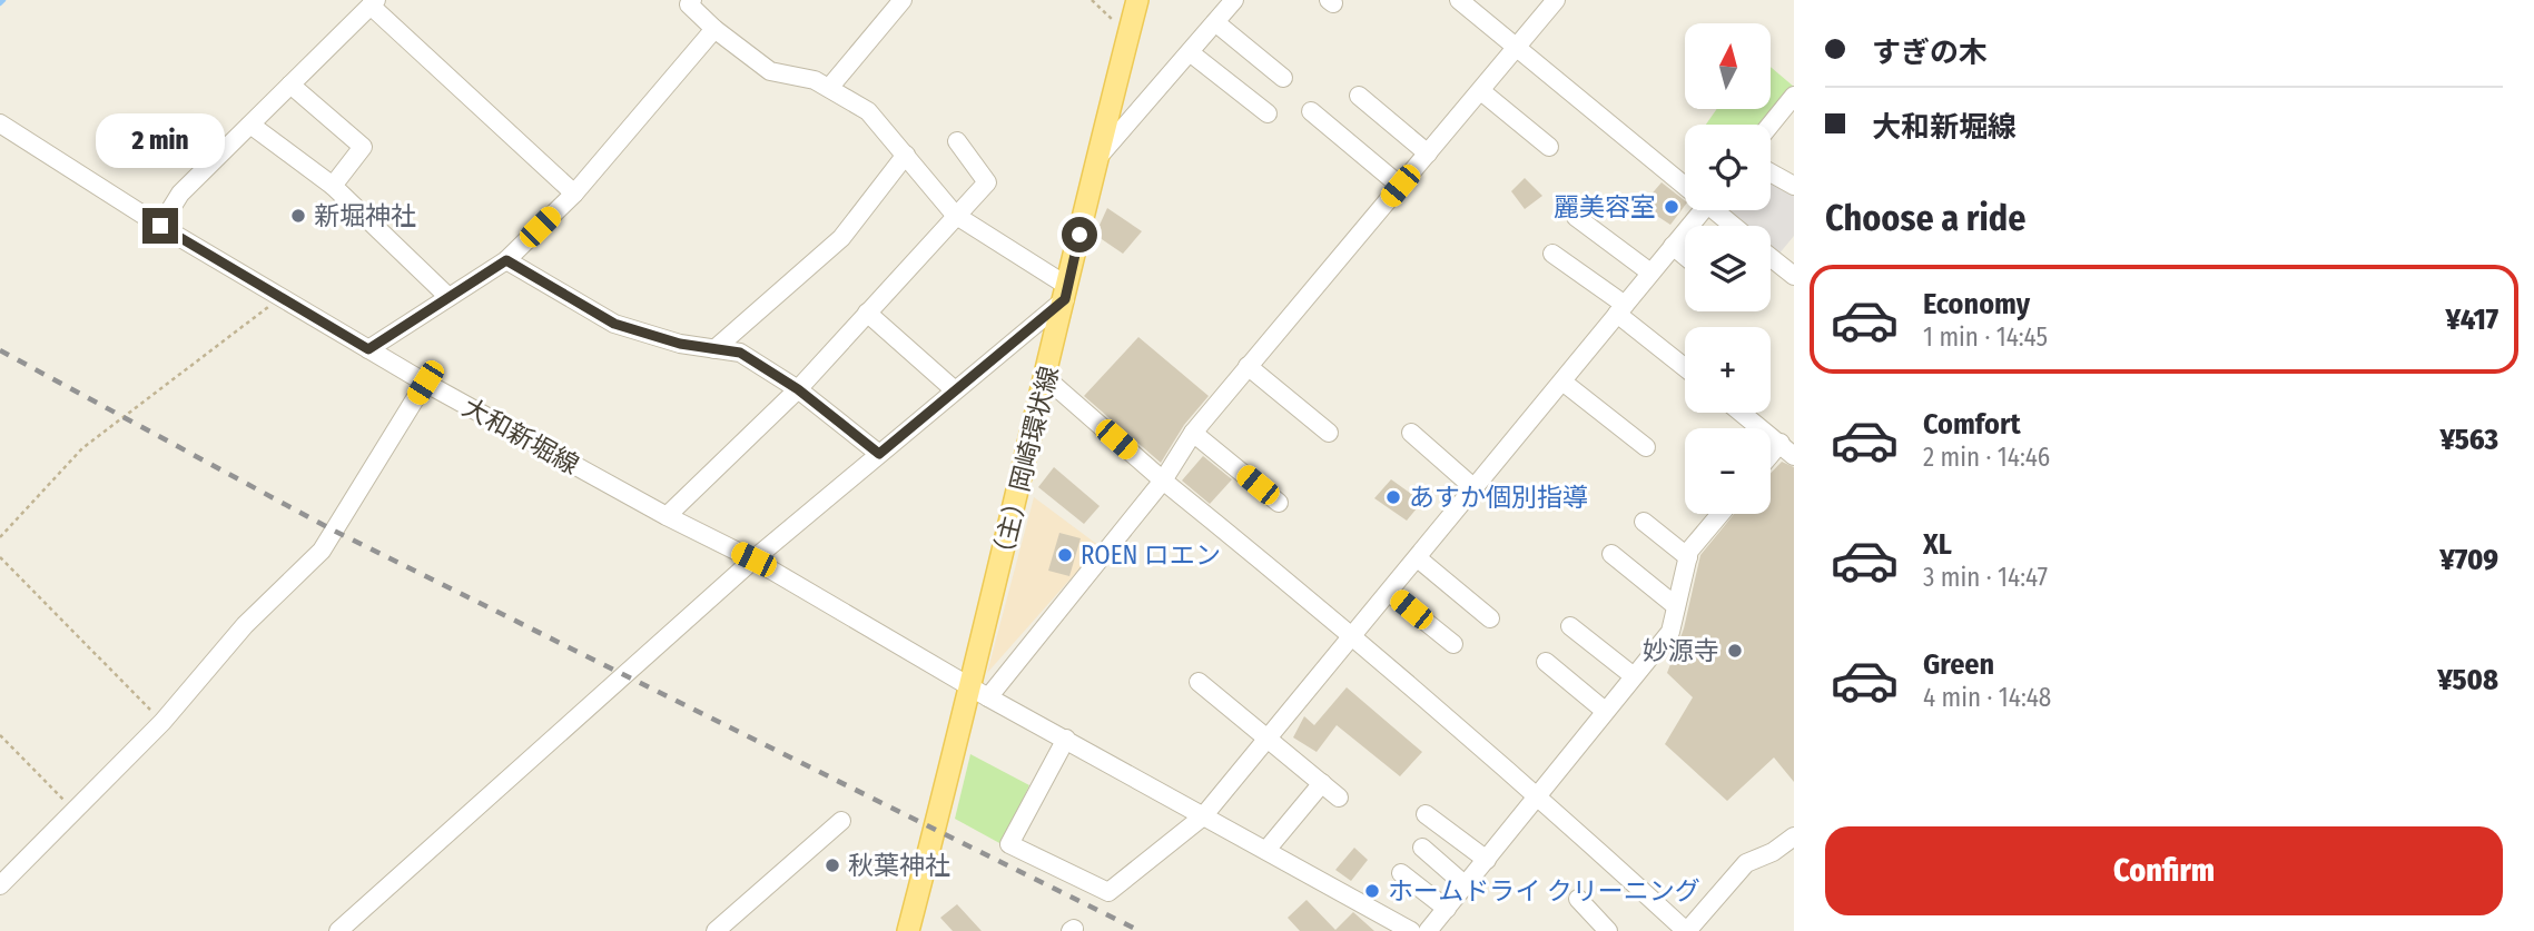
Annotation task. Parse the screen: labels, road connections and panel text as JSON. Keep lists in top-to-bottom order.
{
  "streets": {
    "main road": ["（主）岡崎環状線"],
    "street": ["大和新堀線"]
  },
  "crossings": [
    ["大和新堀線", "（主）岡崎環状線"]
  ],
  "places": [
    "麗美容室",
    "新堀神社",
    "あすか個別指導",
    "ROEN ロエン",
    "妙源寺",
    "秋葉神社",
    "ホームドライ クリーニング"
  ],
  "north": "top",
  "page": {
    "banner": ["すぎの木", "大和新堀線"],
    "map_buttons": ["+", "−"],
    "bubble": "2 min",
    "heading": "Choose a ride",
    "list": [
      {
        "name": "Economy",
        "note": "1 min · 14:45",
        "value": "¥417"
      },
      {
        "name": "Comfort",
        "note": "2 min · 14:46",
        "value": "¥563"
      },
      {
        "name": "XL",
        "note": "3 min · 14:47",
        "value": "¥709"
      },
      {
        "name": "Green",
        "note": "4 min · 14:48",
        "value": "¥508"
      }
    ],
    "buttons": "Confirm"
  }
}
